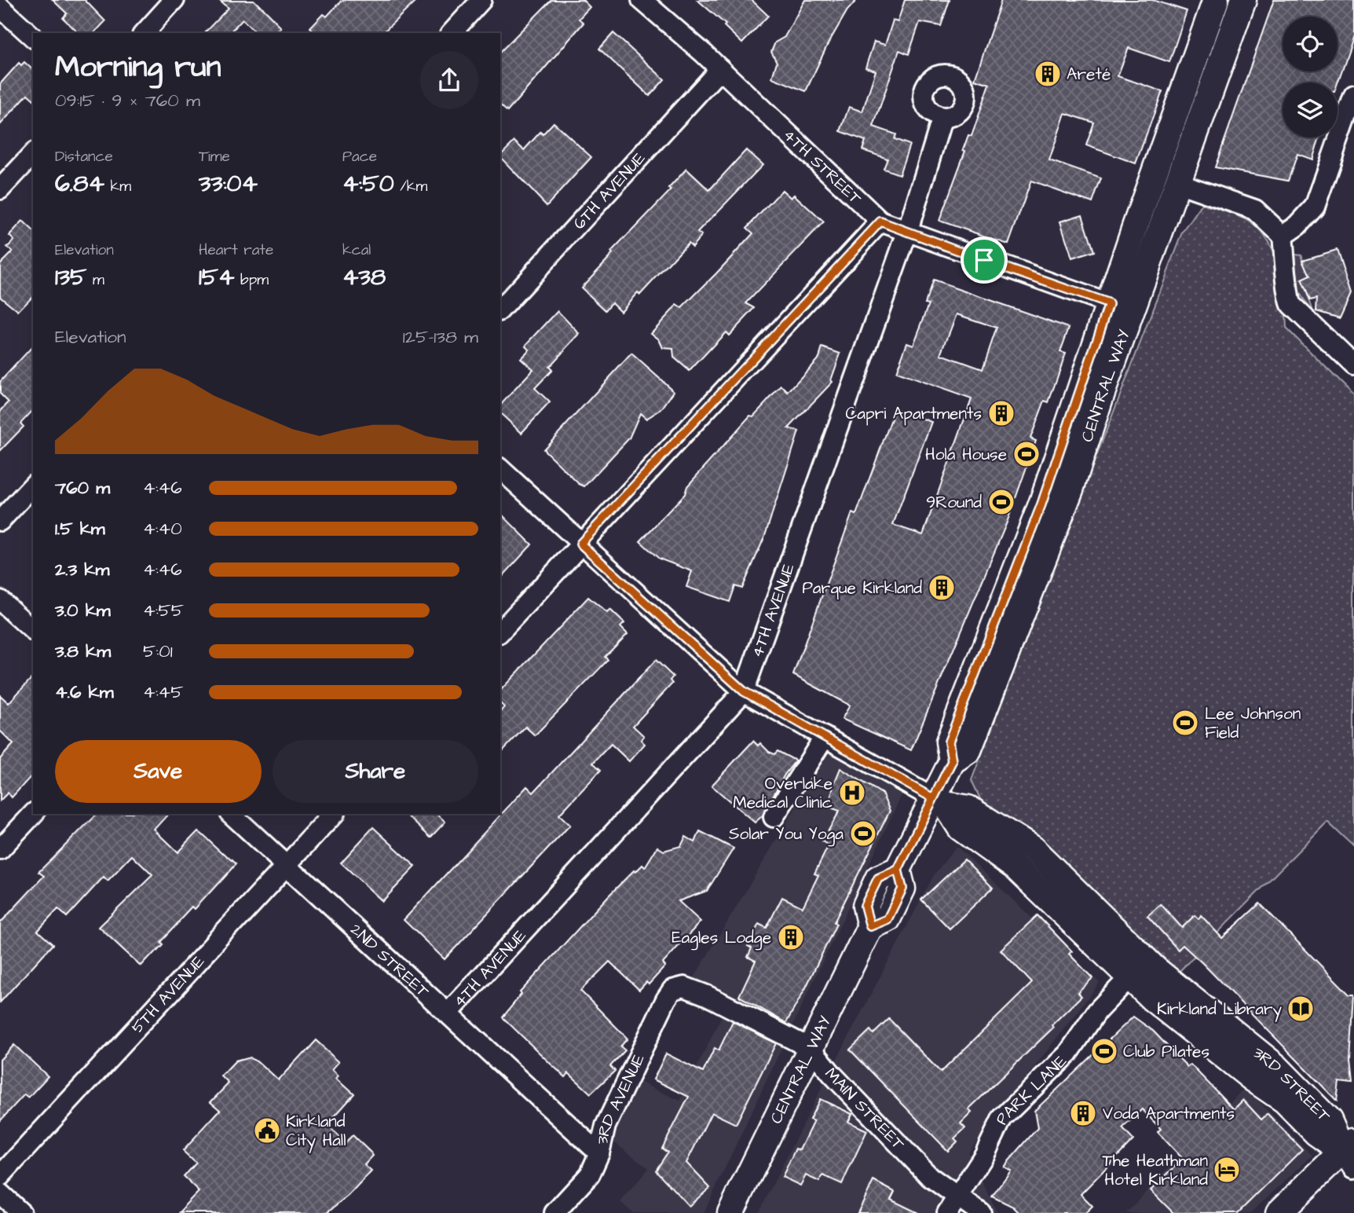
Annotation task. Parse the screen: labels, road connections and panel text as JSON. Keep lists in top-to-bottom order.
{
  "streets": {
    "main road": ["CENTRAL WAY", "3RD STREET"],
    "street": [
      "4TH STREET",
      "6TH AVENUE",
      "4TH AVENUE",
      "2ND STREET",
      "5TH AVENUE",
      "PARK LANE",
      "3RD AVENUE",
      "MAIN STREET"
    ]
  },
  "crossings": [
    ["4TH STREET", "6TH AVENUE"],
    ["4TH STREET", "CENTRAL WAY"],
    ["4TH STREET", "4TH AVENUE"],
    ["CENTRAL WAY", "3RD STREET"],
    ["CENTRAL WAY", "MAIN STREET"],
    ["4TH AVENUE", "2ND STREET"],
    ["4TH AVENUE", "3RD STREET"],
    ["2ND STREET", "5TH AVENUE"],
    ["2ND STREET", "3RD AVENUE"],
    ["3RD STREET", "PARK LANE"],
    ["PARK LANE", "MAIN STREET"],
    ["3RD AVENUE", "MAIN STREET"]
  ],
  "places": {
    "building": [
      "Areté",
      "Capri Apartments",
      "Parque Kirkland",
      "Eagles Lodge",
      "Voda Apartments"
    ],
    "sports": [
      "Hola House",
      "9Round",
      "Lee Johnson Field",
      "Solar You Yoga",
      "Club Pilates"
    ],
    "hospital": ["Overlake Medical Clinic"],
    "library": ["Kirkland Library"],
    "public building": ["Kirkland City Hall"],
    "hotel": ["The Heathman Hotel Kirkland"]
  },
  "page": {
    "heading": ["Morning run", "09:15 · 9 × 760 m"],
    "stats": [
      ["Distance", "6.84 km"],
      ["Time", "33:04"],
      ["Pace", "4:50 /km"],
      ["Elevation", "135 m"],
      ["Heart rate", "154 bpm"],
      ["kcal", "438"]
    ],
    "chart": ["Elevation", "125–138 m"],
    "list": [
      {
        "name": "760 m",
        "note": "4:46"
      },
      {
        "name": "1.5 km",
        "note": "4:40"
      },
      {
        "name": "2.3 km",
        "note": "4:46"
      },
      {
        "name": "3.0 km",
        "note": "4:55"
      },
      {
        "name": "3.8 km",
        "note": "5:01"
      },
      {
        "name": "4.6 km",
        "note": "4:45"
      }
    ],
    "buttons": ["Save", "Share"]
  }
}
